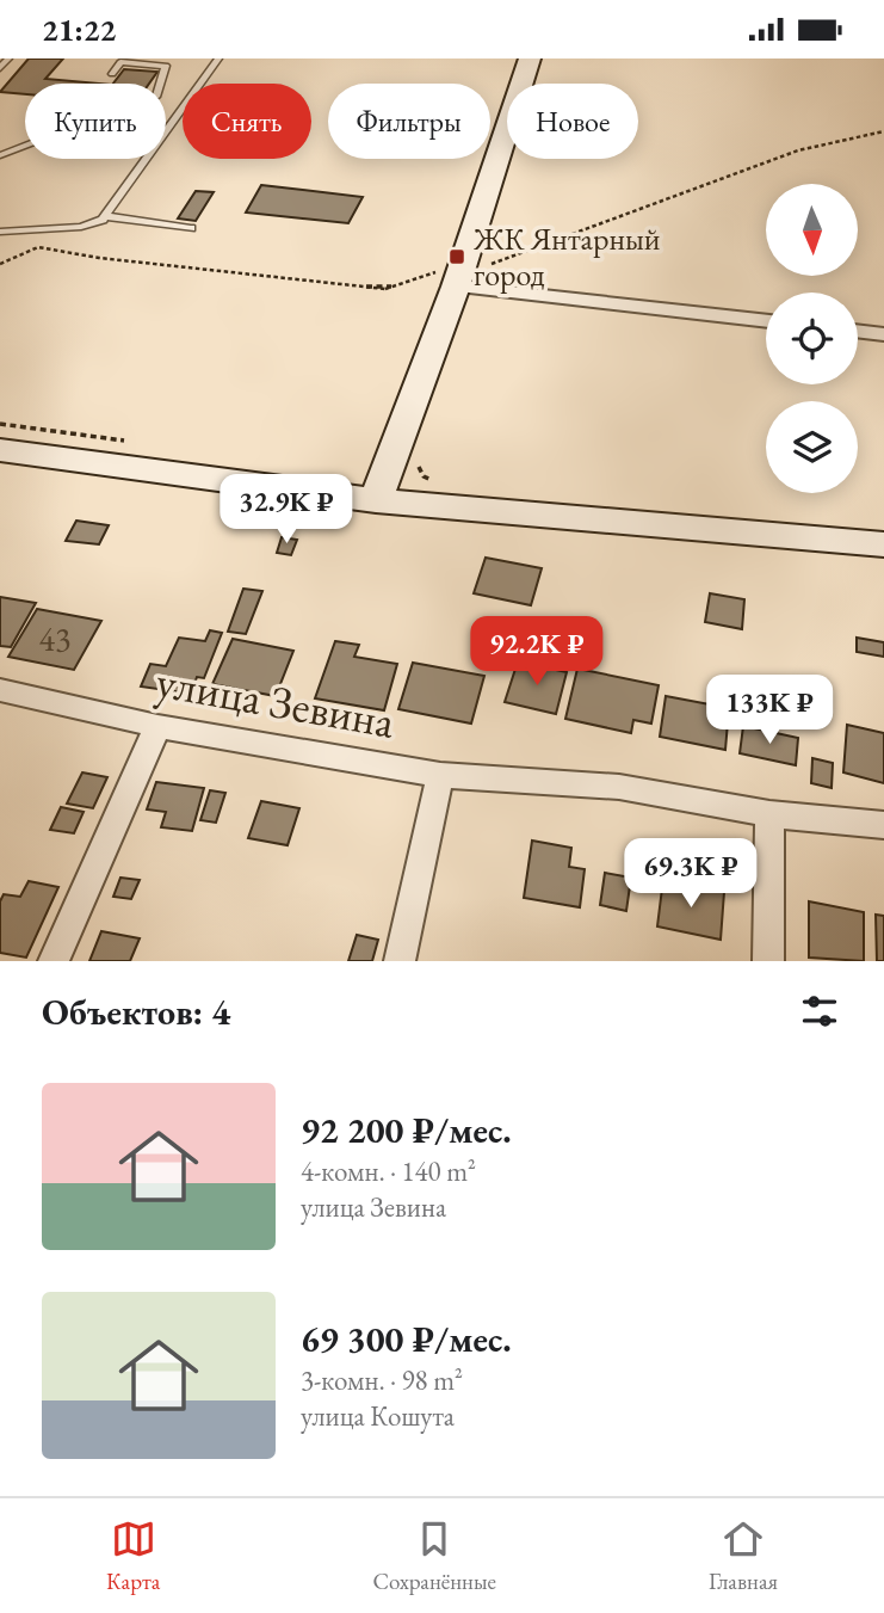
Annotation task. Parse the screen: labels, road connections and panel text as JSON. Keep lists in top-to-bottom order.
{
  "streets": {
    "street": ["улица Зевина"]
  },
  "places": {
    "transit": ["ЖК Янтарный город"]
  },
  "house_numbers": ["43"],
  "north": "bottom",
  "page": {
    "status": "21:22",
    "chip": [
      "Купить",
      "Снять",
      "Фильтры",
      "Новое"
    ],
    "price": [
      "32.9K ₽",
      "92.2K ₽",
      "133K ₽",
      "69.3K ₽"
    ],
    "heading": "Объектов: 4",
    "list": [
      {
        "name": "92 200 ₽/мес.",
        "note": "4-комн. · 140 m² · улица Зевина"
      },
      {
        "name": "69 300 ₽/мес.",
        "note": "3-комн. · 98 m² · улица Кошута"
      }
    ],
    "tabs": ["Карта", "Сохранённые", "Главная"]
  }
}
